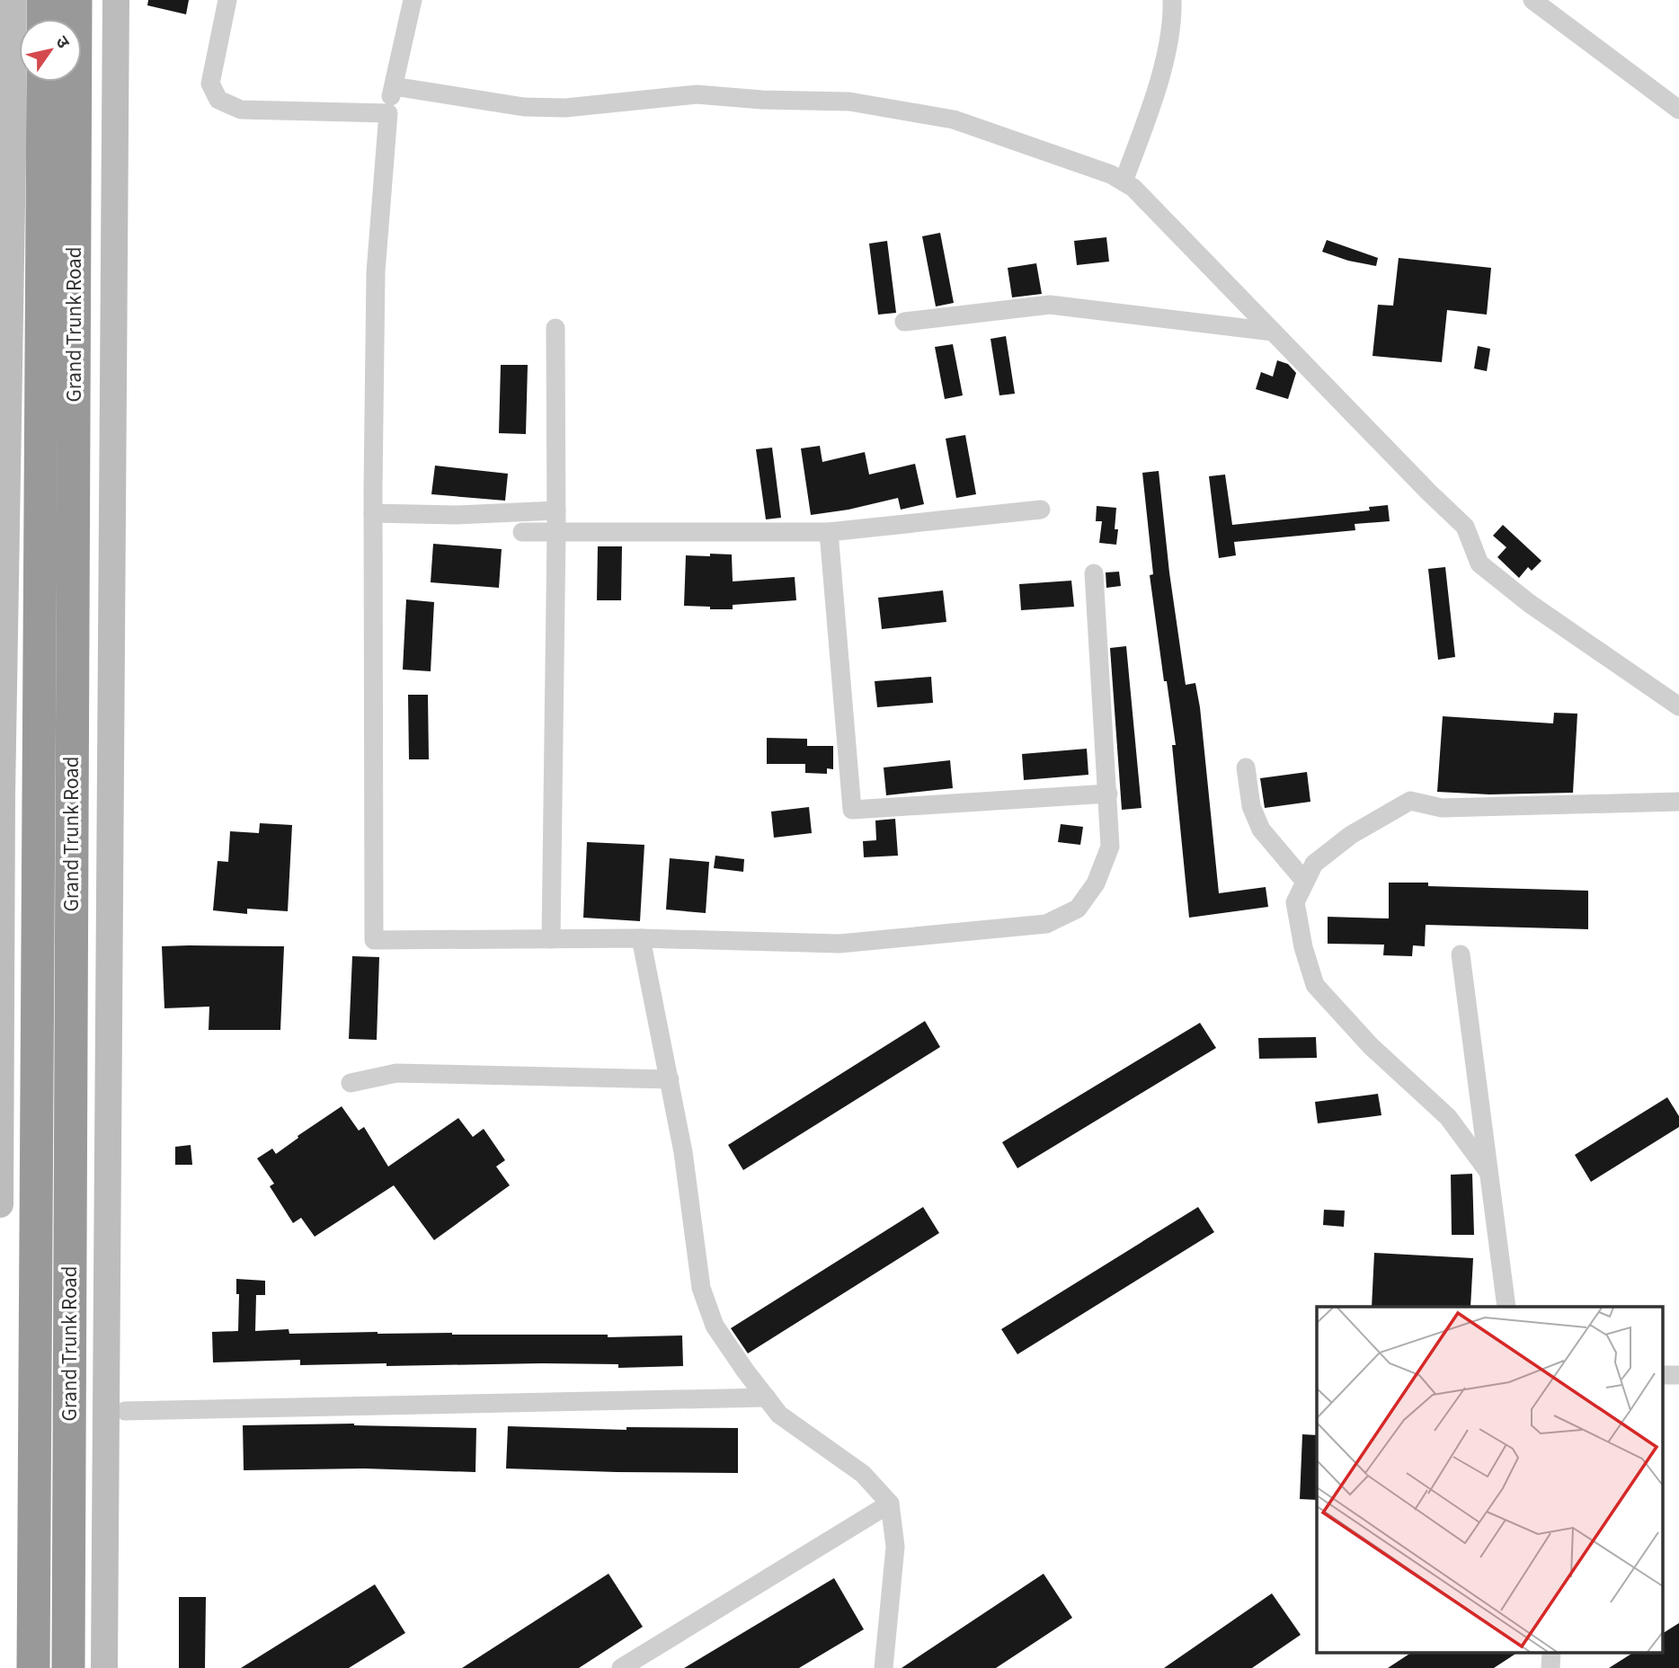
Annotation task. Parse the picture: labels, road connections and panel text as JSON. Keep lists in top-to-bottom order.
{
  "streets": {
    "highway": ["Grand Trunk Road"]
  },
  "north": "top right"
}
